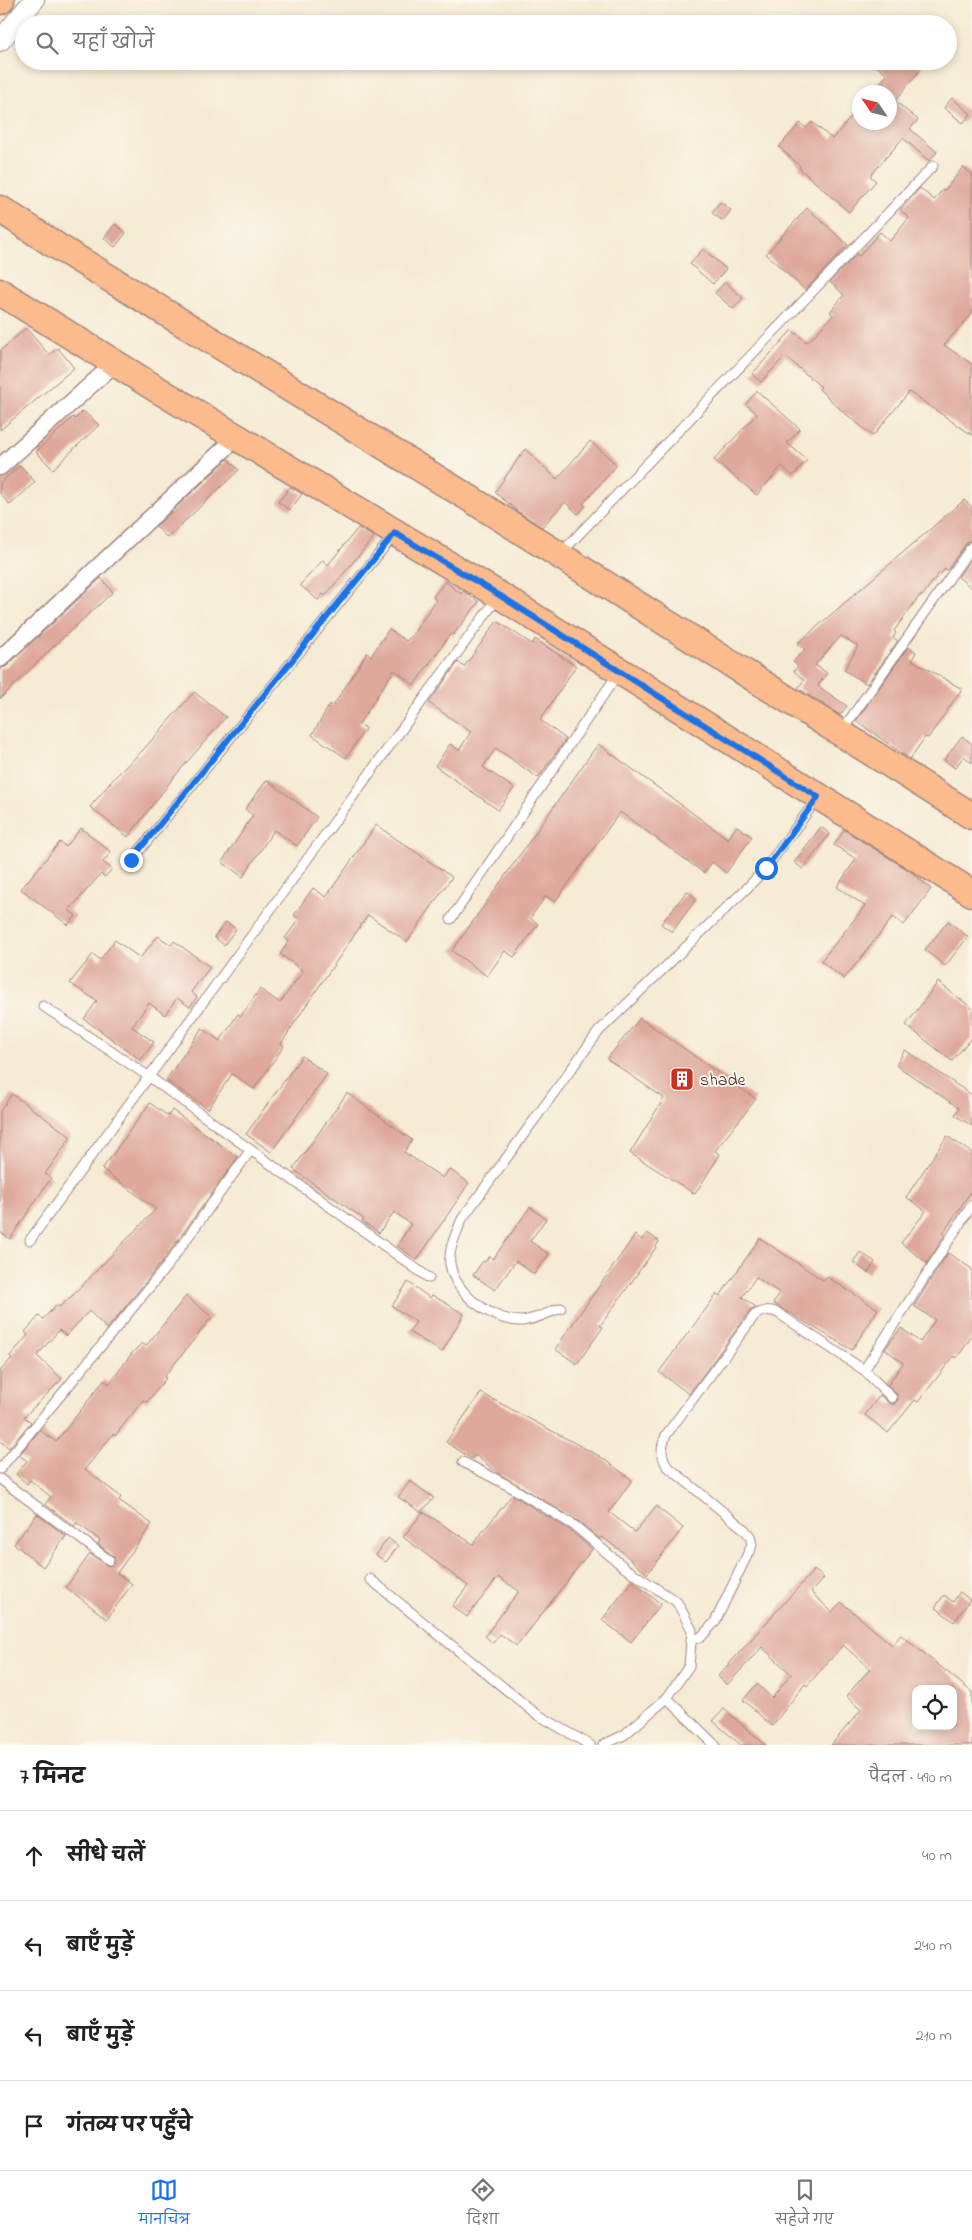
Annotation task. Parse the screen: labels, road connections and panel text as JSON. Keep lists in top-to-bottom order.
{
  "places": {
    "building": ["shade"]
  },
  "north": "top left",
  "page": {
    "search": "यहाँ खोजें",
    "heading": ["7 मिनट", "पैदल · 490 m"],
    "list": [
      ["सीधे चलें", "40 m"],
      ["बाएँ मुड़ें", "240 m"],
      ["बाएँ मुड़ें", "210 m"],
      "गंतव्य पर पहुँचे"
    ],
    "nav": ["मानचित्र", "दिशा", "सहेजे गए"]
  }
}
